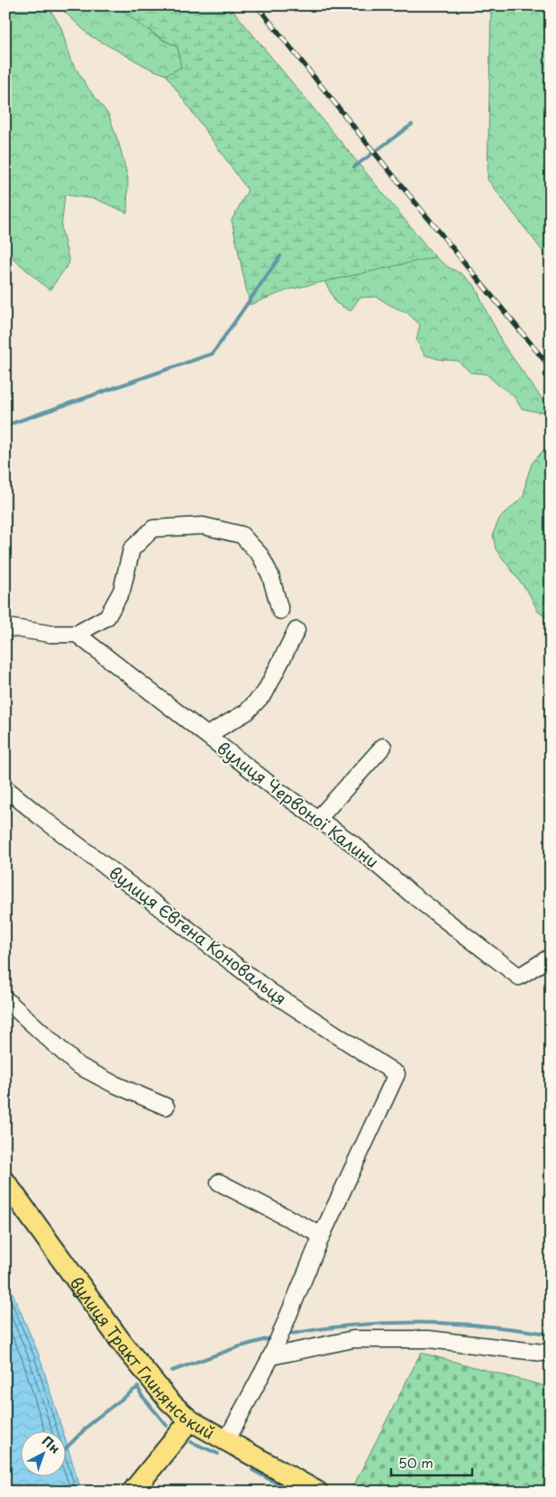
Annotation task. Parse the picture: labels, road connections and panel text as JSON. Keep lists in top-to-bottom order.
{
  "streets": {
    "main road": ["вулиця Тракт Глинянський"],
    "street": ["вулиця Червоної Калини", "вулиця Євгена Коновальця"]
  },
  "scale_bar": "50 m",
  "north": "top right"
}
